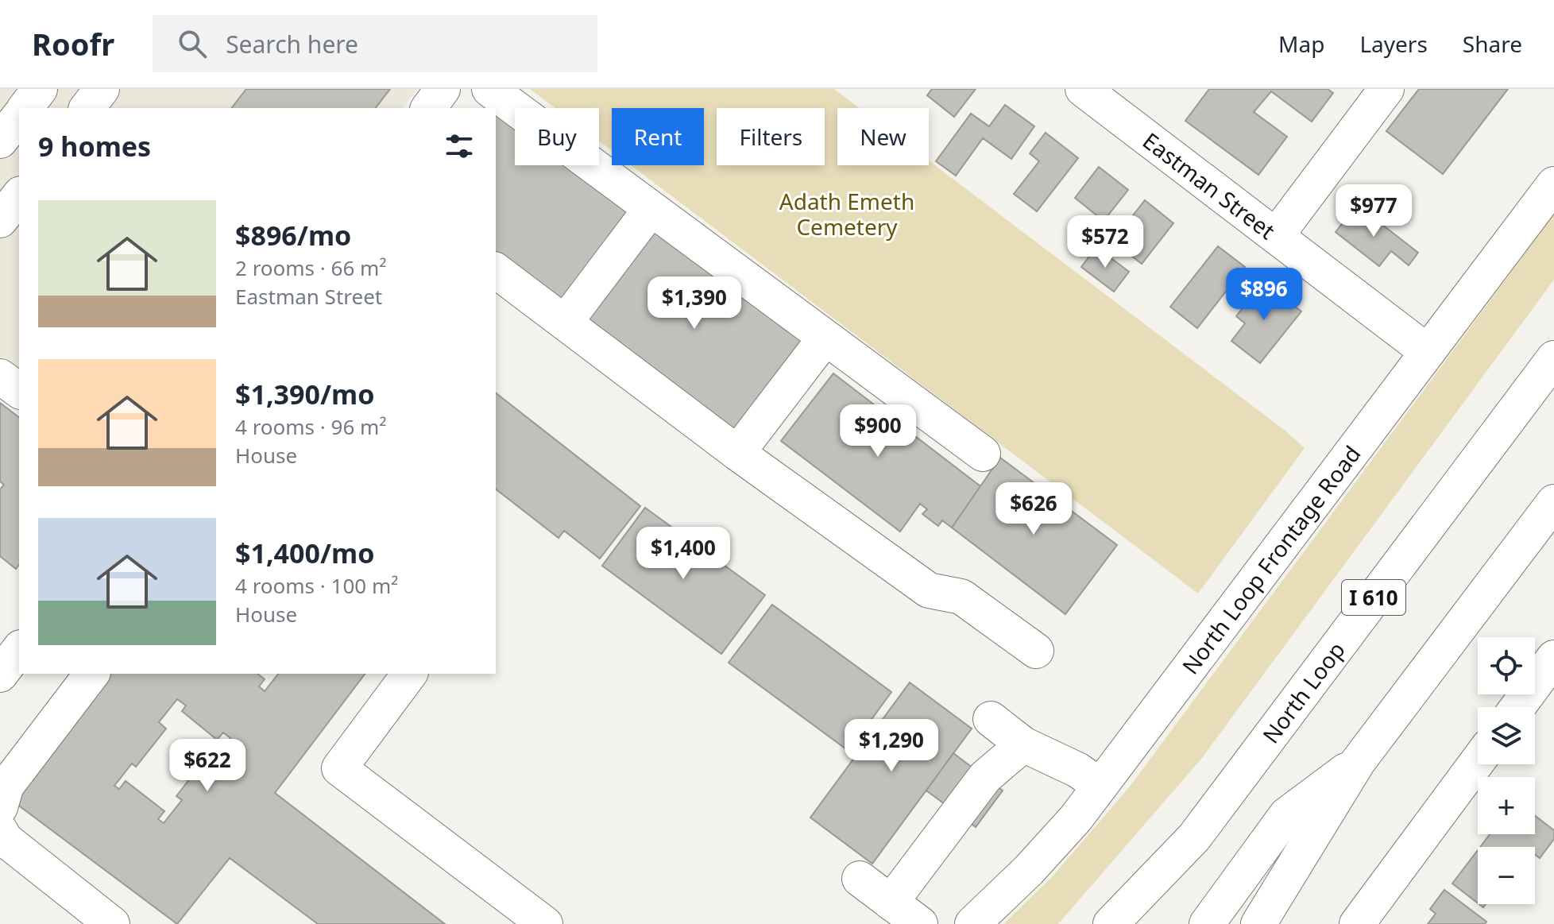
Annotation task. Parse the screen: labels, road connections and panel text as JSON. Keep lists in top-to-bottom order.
{
  "streets": {
    "main road": [
      "Eastman Street",
      "North Loop Frontage Road",
      "I 610",
      "North Loop"
    ]
  },
  "crossings": [
    ["Eastman Street", "North Loop Frontage Road"]
  ],
  "parks": ["Adath Emeth Cemetery"],
  "page": {
    "header": "Roofr",
    "search": "Search here",
    "nav": ["Map", "Layers", "Share"],
    "chip": [
      "Buy",
      "Rent",
      "Filters",
      "New"
    ],
    "heading": "9 homes",
    "price": [
      "$977",
      "$572",
      "$896",
      "$1,390",
      "$900",
      "$626",
      "$1,400",
      "$1,290",
      "$622"
    ],
    "list": [
      {
        "name": "$896/mo",
        "note": "2 rooms · 66 m² · Eastman Street"
      },
      {
        "name": "$1,390/mo",
        "note": "4 rooms · 96 m² · House"
      },
      {
        "name": "$1,400/mo",
        "note": "4 rooms · 100 m² · House"
      }
    ],
    "map_buttons": ["+", "−"]
  }
}
